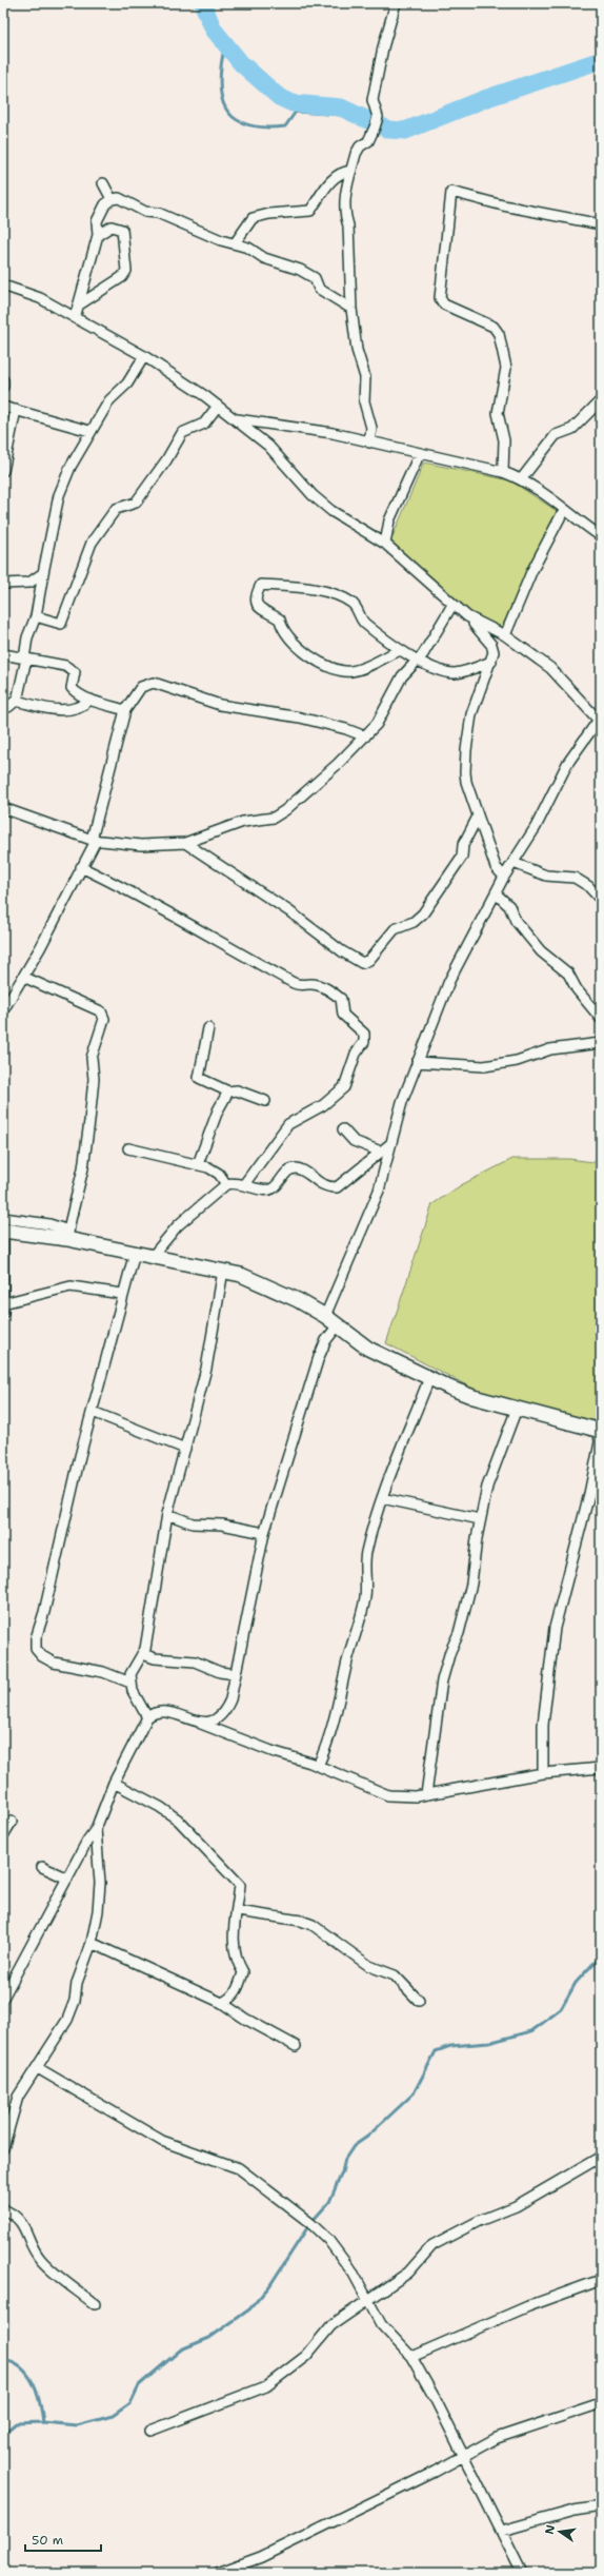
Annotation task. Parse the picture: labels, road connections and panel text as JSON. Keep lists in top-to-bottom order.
{
  "scale_bar": "50 m",
  "north": "left"
}
